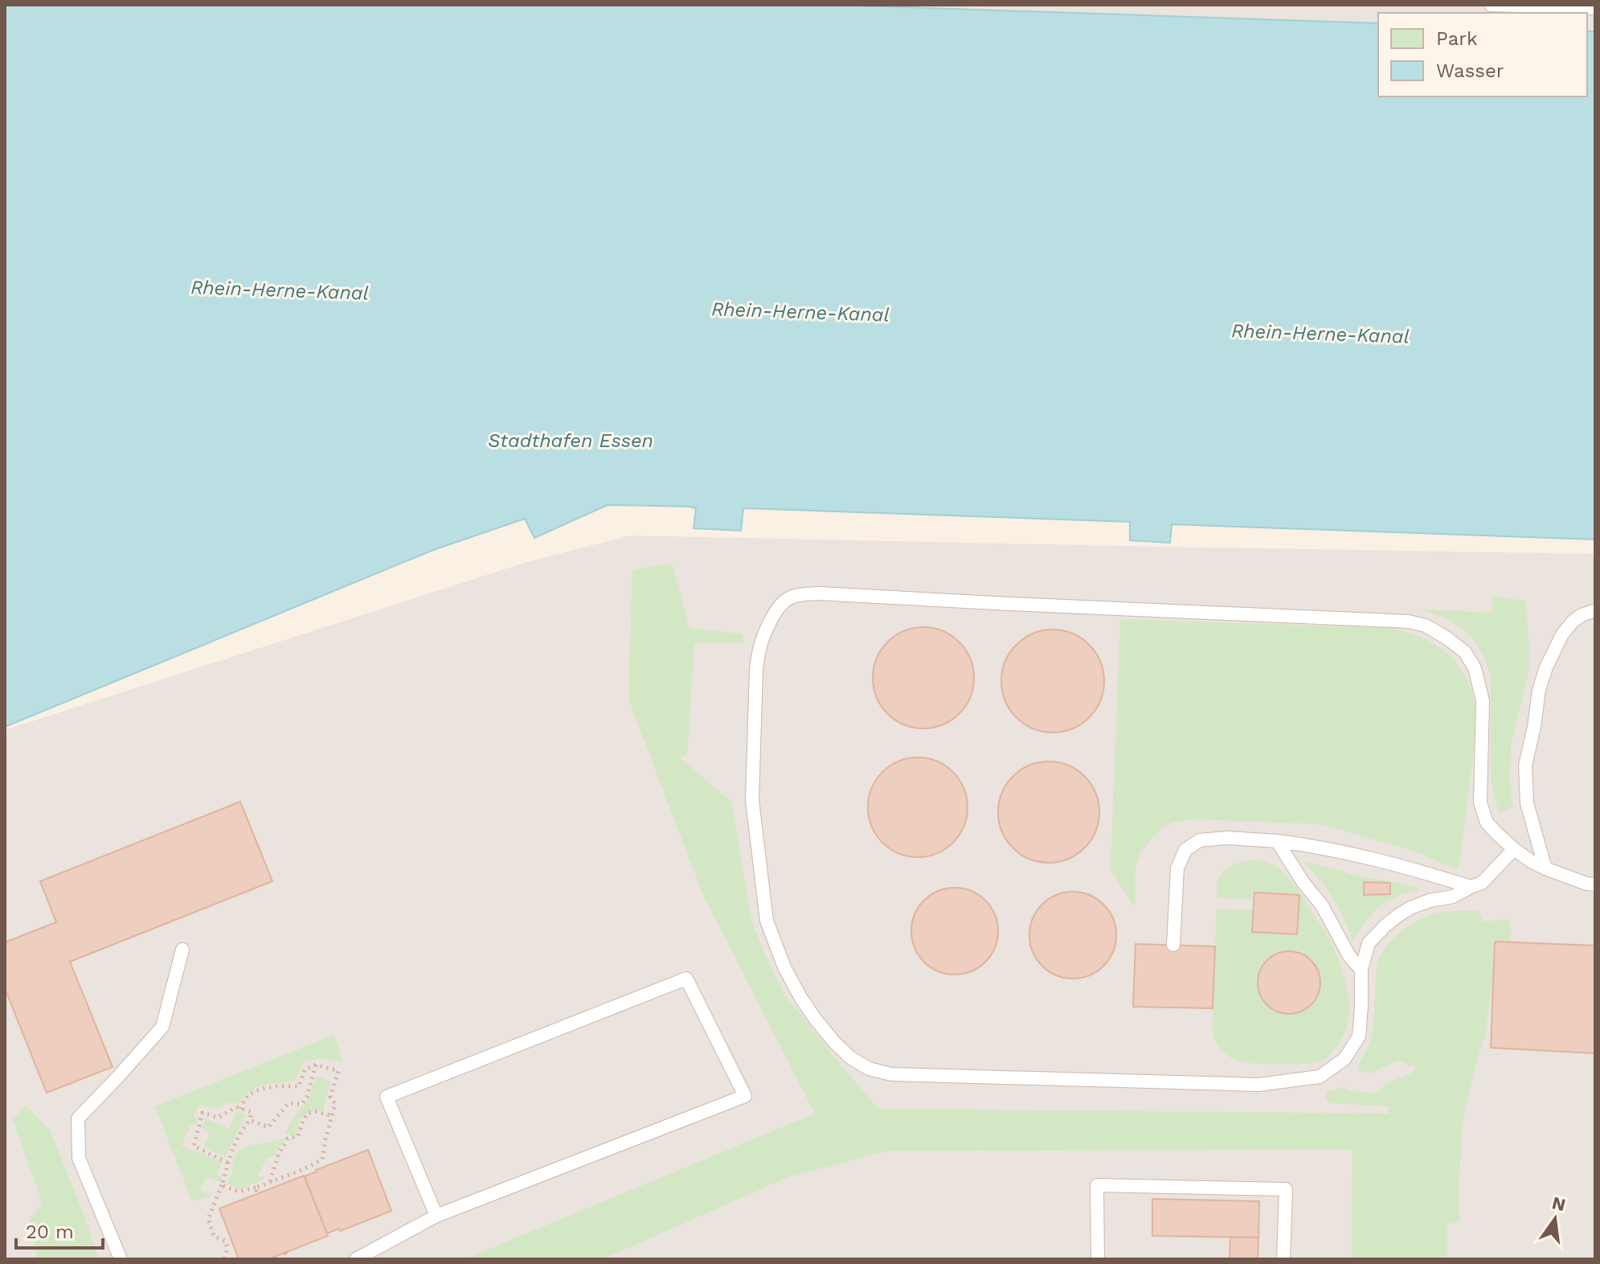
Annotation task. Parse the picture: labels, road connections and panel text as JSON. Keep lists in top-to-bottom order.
{
  "water": ["Rhein-Herne-Kanal", "Stadthafen Essen"],
  "legend": ["Park", "Wasser"],
  "scale_bar": "20 m",
  "north": "top"
}
